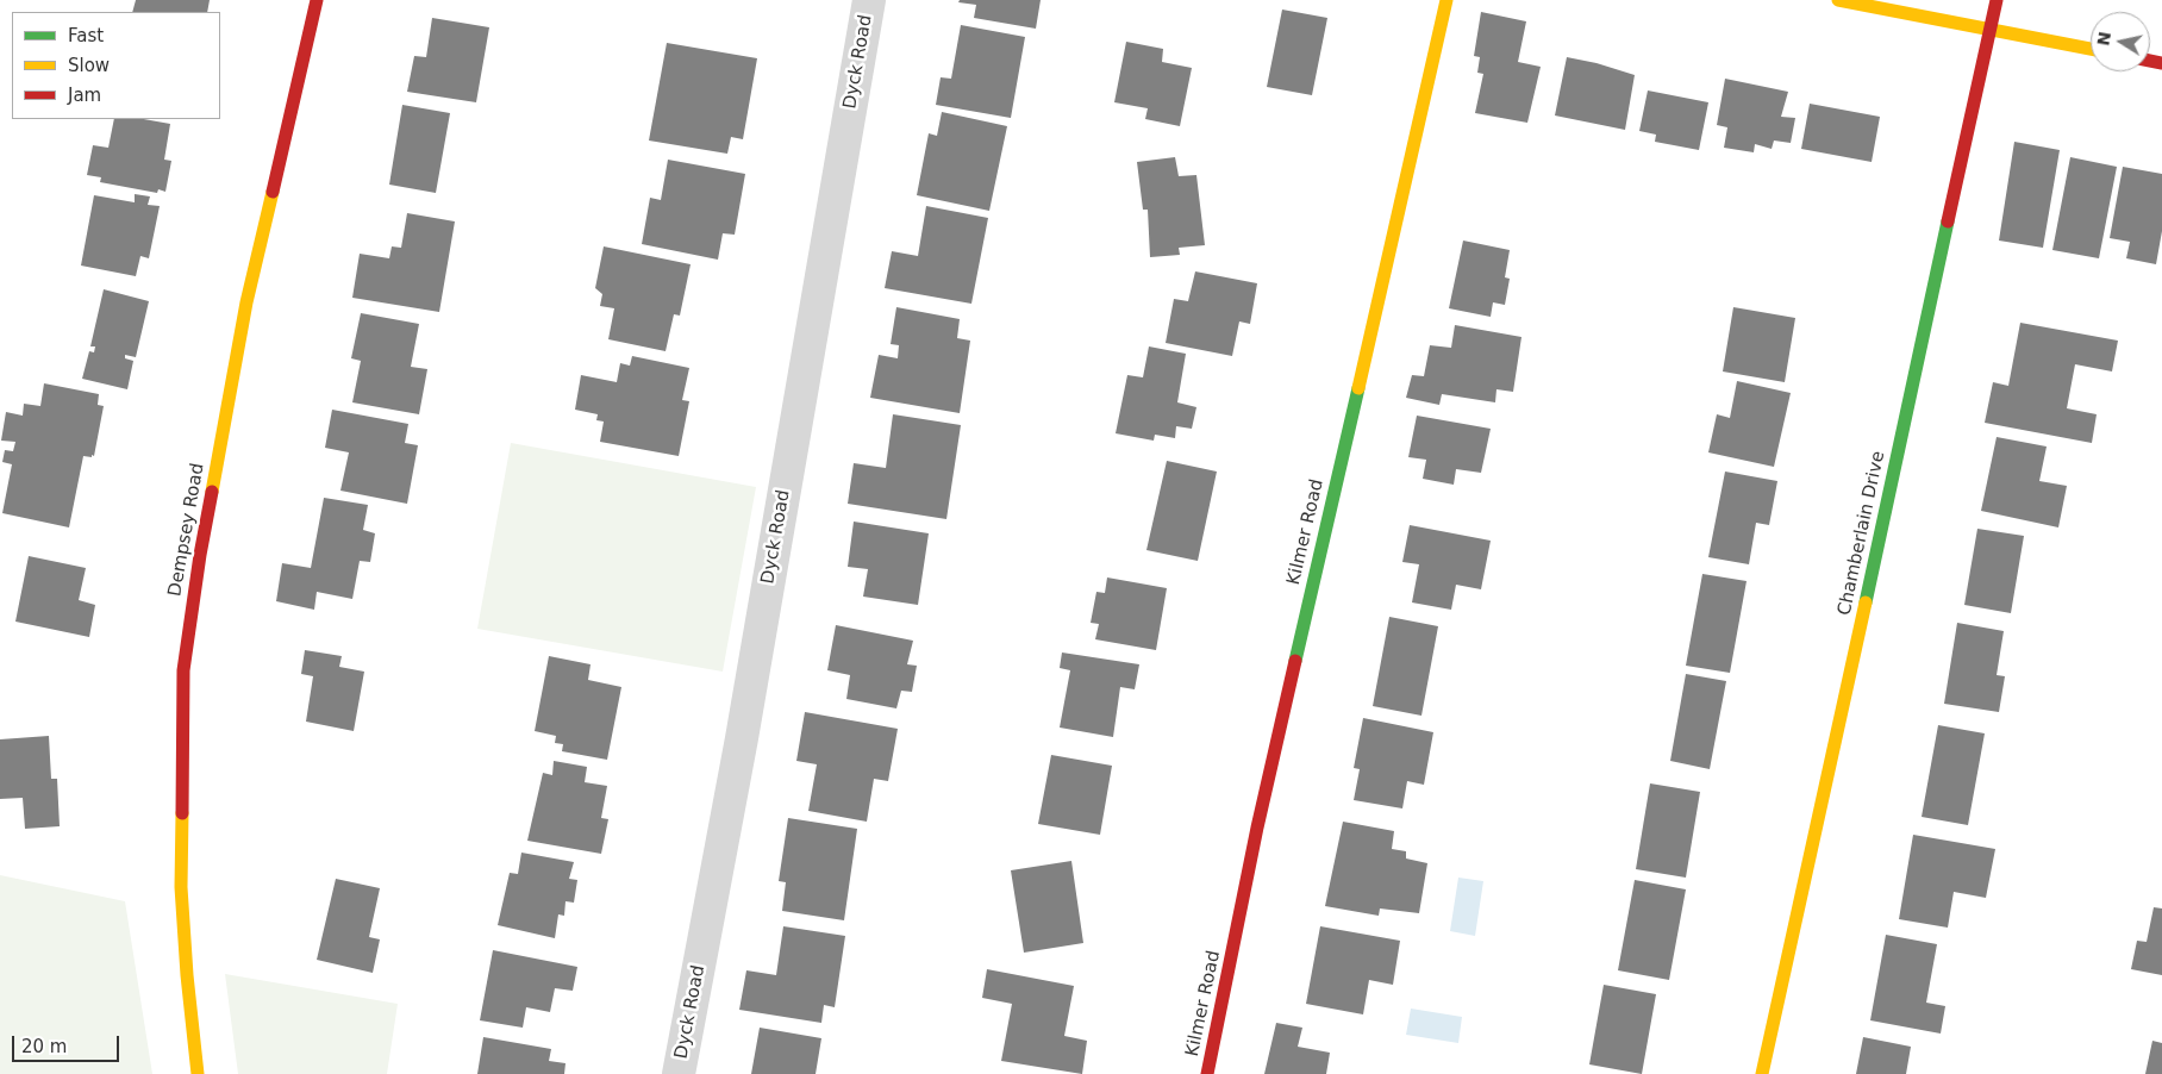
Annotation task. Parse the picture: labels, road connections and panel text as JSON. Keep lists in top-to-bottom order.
{
  "streets": {
    "street": [
      "Dyck Road",
      "Dempsey Road",
      "Kilmer Road",
      "Chamberlain Drive"
    ]
  },
  "legend": ["Fast", "Slow", "Jam"],
  "scale_bar": "20 m",
  "north": "left"
}
